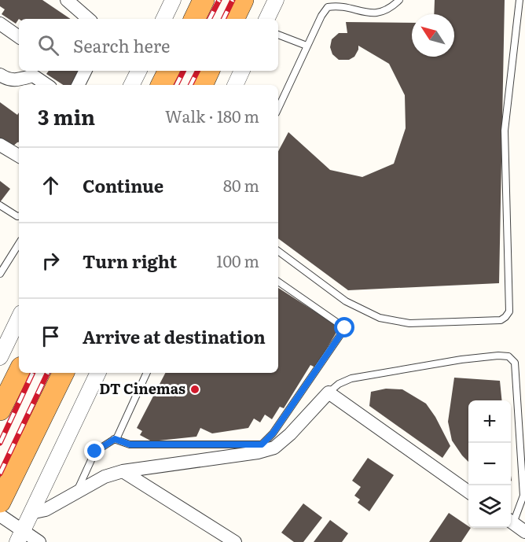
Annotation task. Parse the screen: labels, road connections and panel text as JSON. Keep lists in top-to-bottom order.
{
  "places": ["DT Cinemas"],
  "north": "top left",
  "page": {
    "search": "Search here",
    "heading": ["3 min", "Walk · 180 m"],
    "list": [
      ["Continue", "80 m"],
      ["Turn right", "100 m"],
      "Arrive at destination"
    ],
    "map_buttons": ["+", "−"]
  }
}
